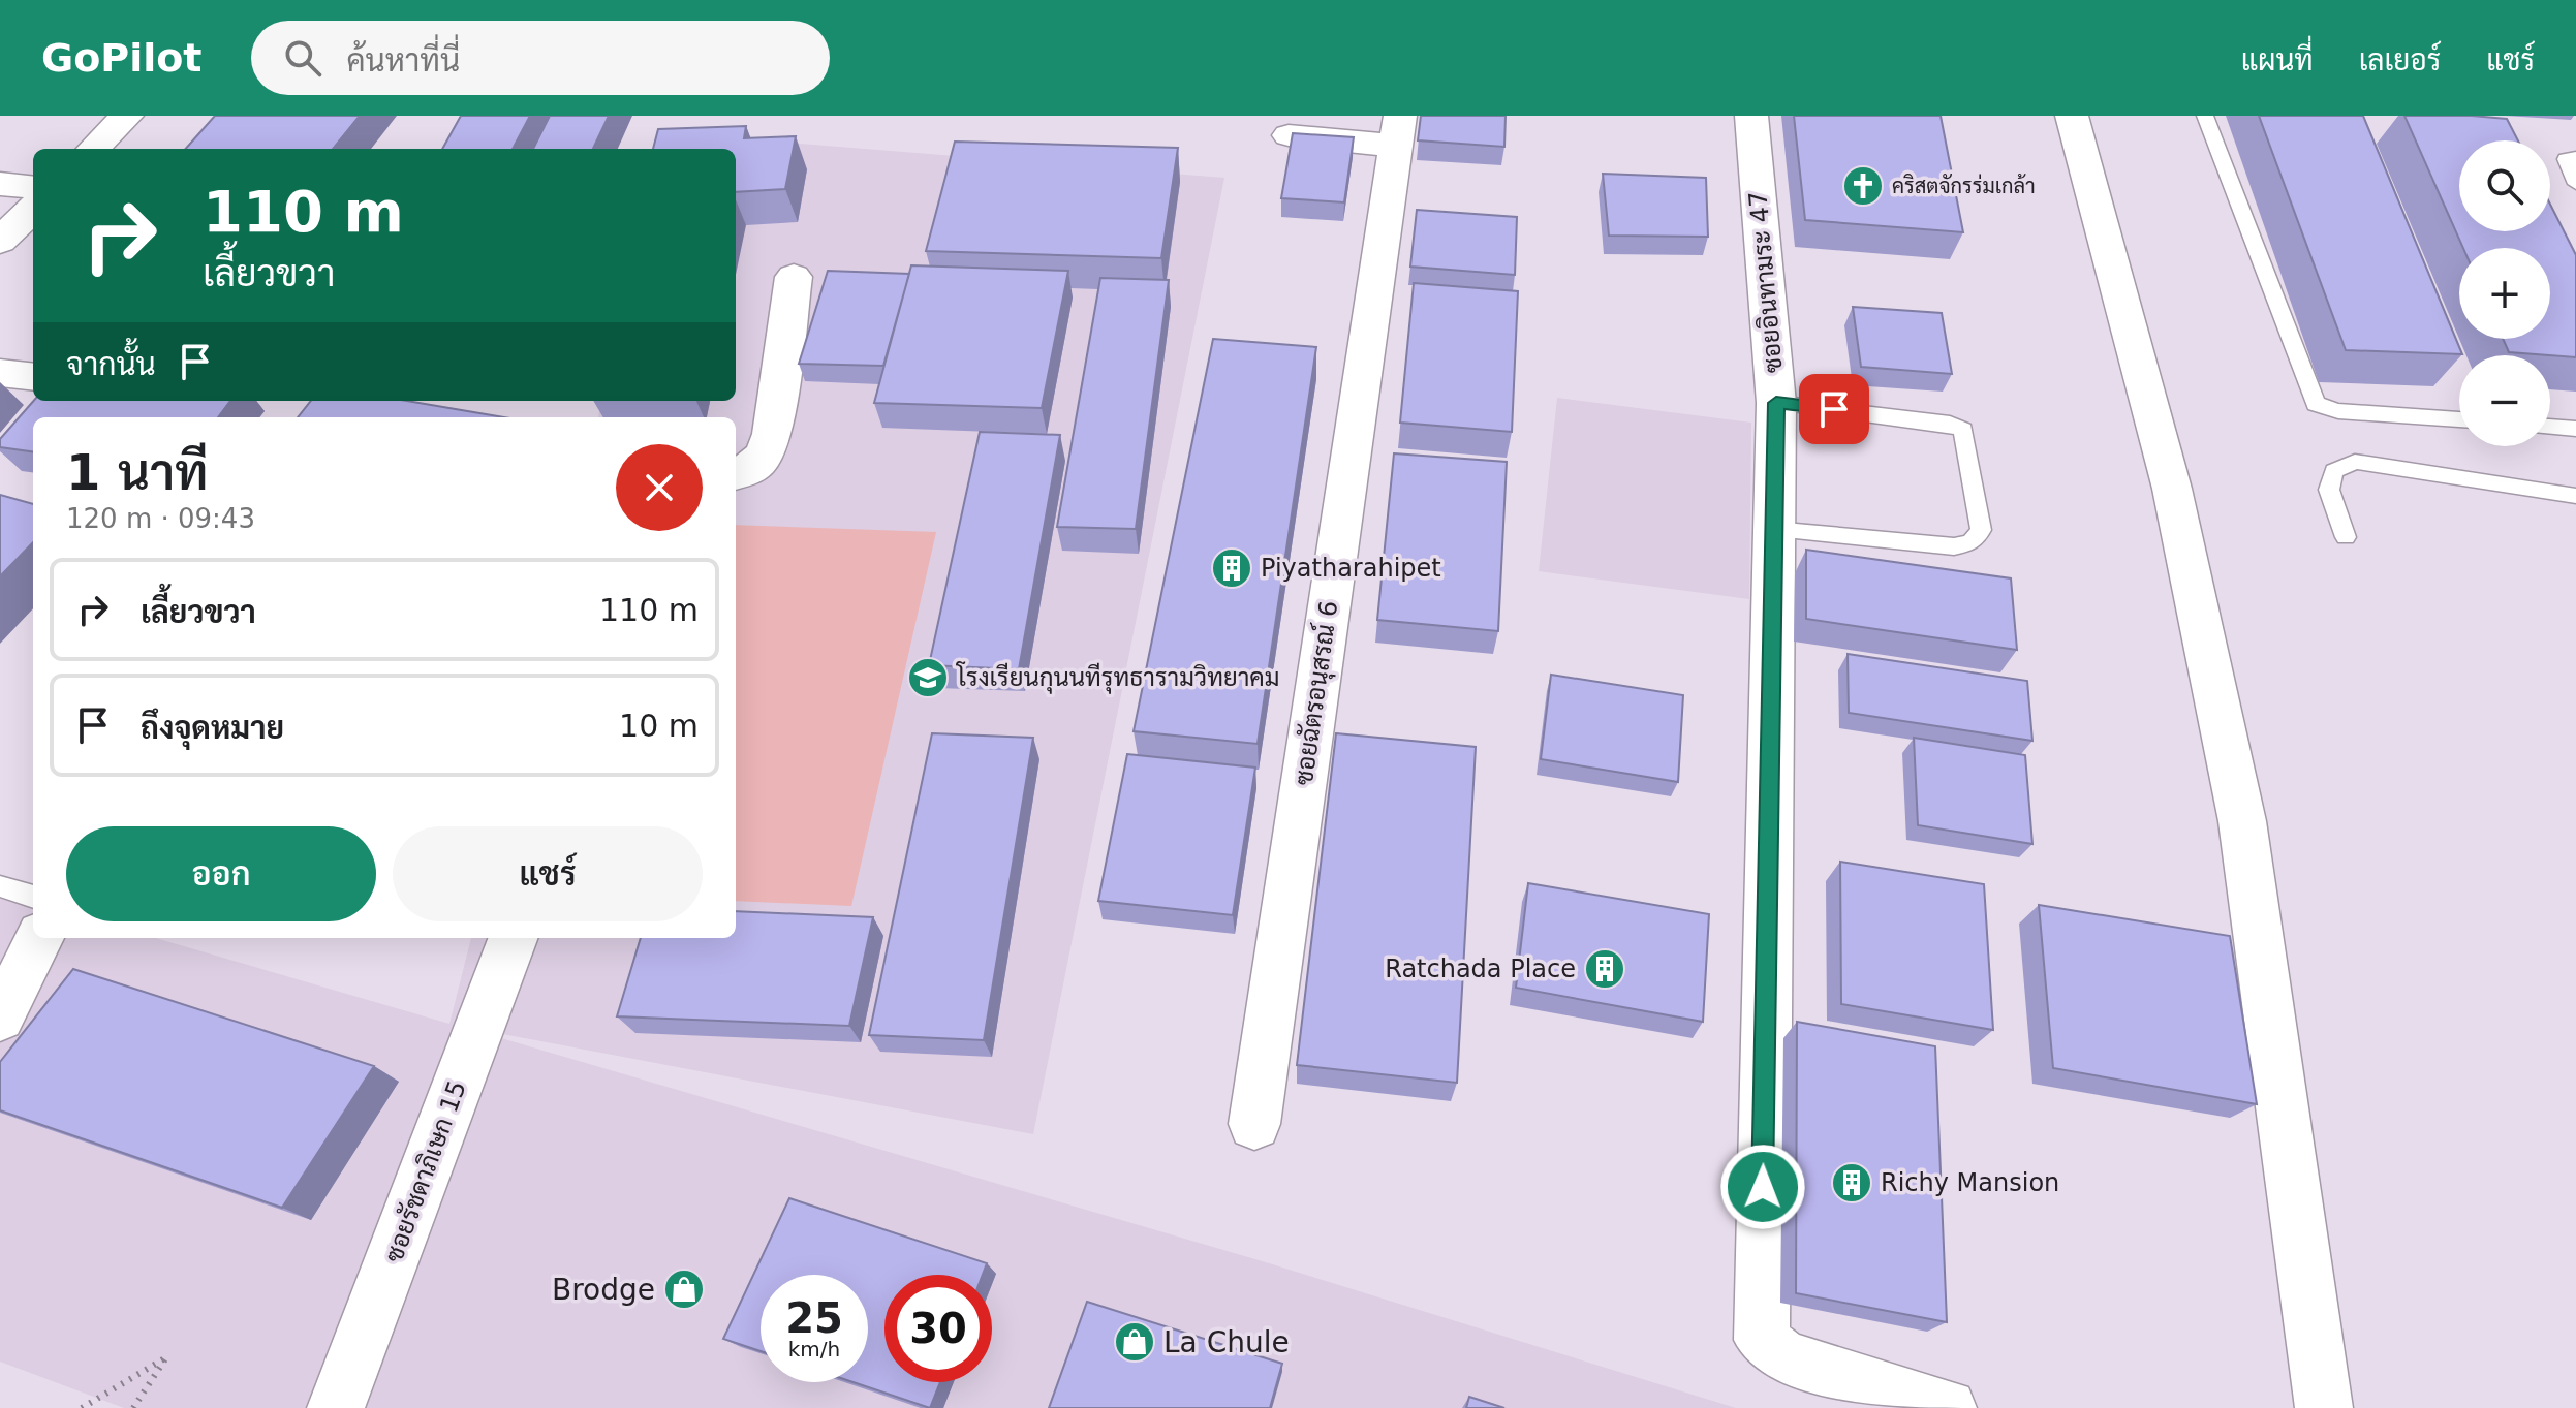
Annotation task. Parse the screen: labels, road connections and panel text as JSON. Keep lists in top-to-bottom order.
{
  "streets": {
    "street": ["ซอยอินทามระ 47", "ซอยฉัตรอนุสรณ์ 6", "ซอยรัชดาภิเษก 15"]
  },
  "places": {
    "church": ["คริสตจักรร่มเกล้า"],
    "building": ["Piyatharahipet", "Ratchada Place", "Richy Mansion"],
    "school or university": ["โรงเรียนกุนนทีรุทธารามวิทยาคม"],
    "shop": ["Brodge", "La Chule"]
  },
  "page": {
    "header": "GoPilot",
    "search": "ค้นหาที่นี่",
    "nav": ["แผนที่", "เลเยอร์", "แชร์"],
    "map_buttons": ["+", "−"],
    "turn": ["110 m", "เลี้ยวขวา"],
    "then": "จากนั้น",
    "heading": ["1 นาที", "120 m · 09:43"],
    "list": [
      {
        "name": "เลี้ยวขวา",
        "value": "110 m"
      },
      {
        "name": "ถึงจุดหมาย",
        "value": "10 m"
      }
    ],
    "buttons": ["ออก", "แชร์"],
    "speed": "25 km/h",
    "limit": "30"
  }
}
